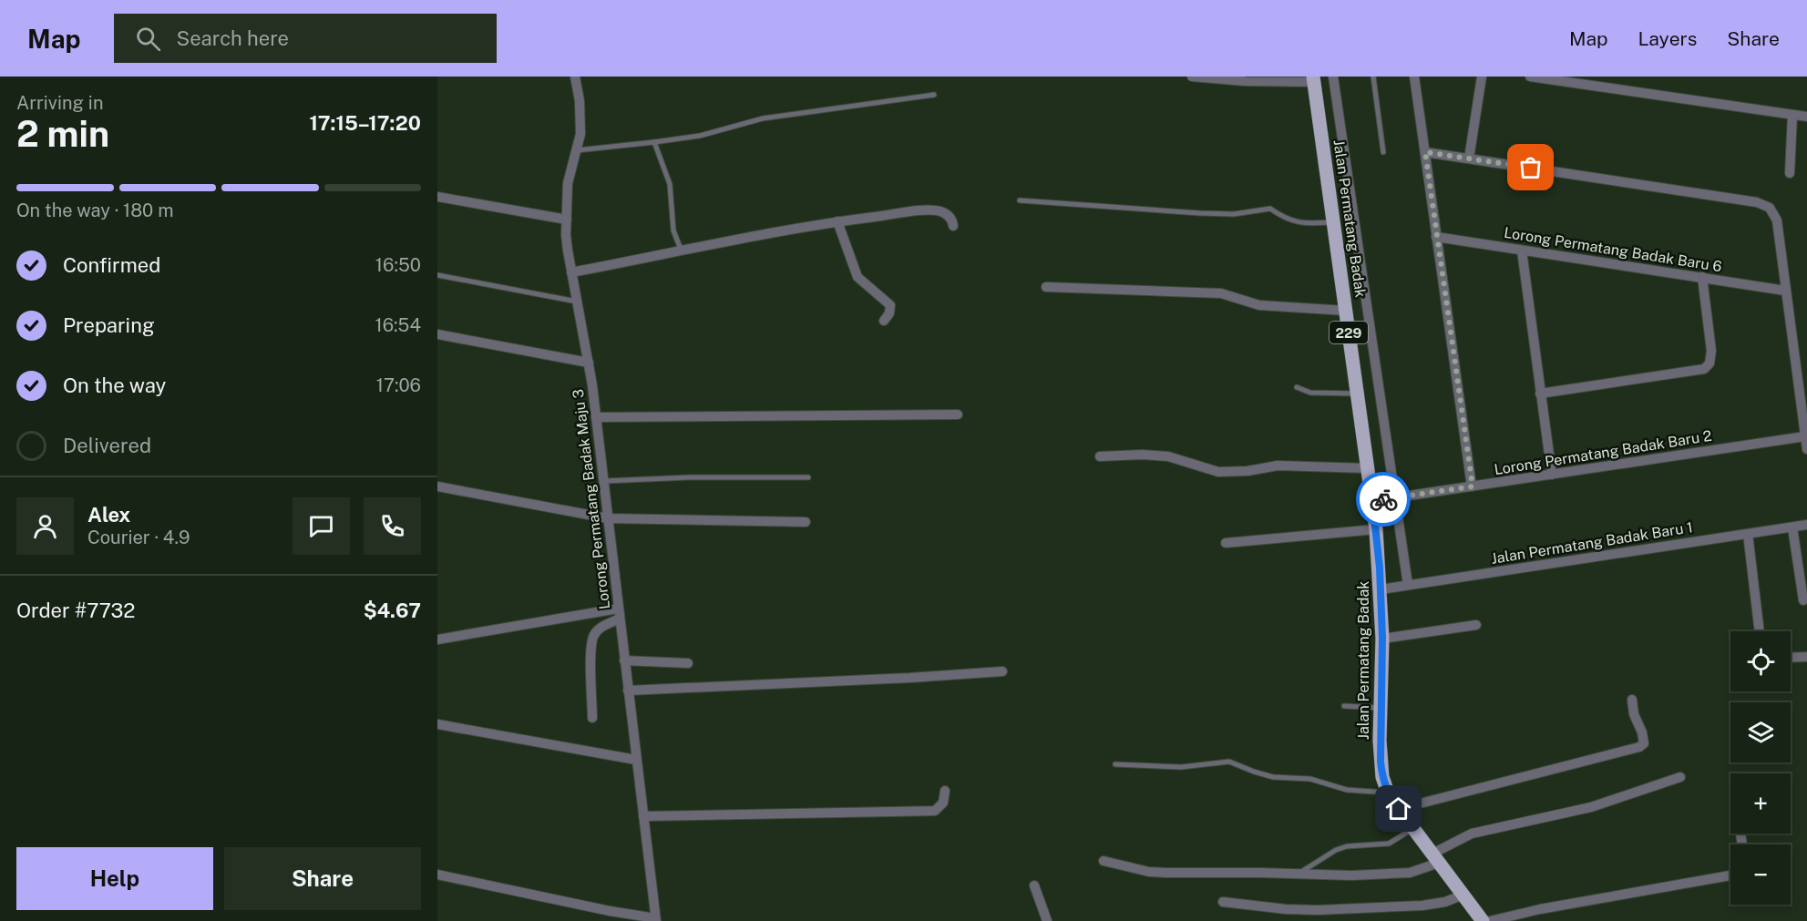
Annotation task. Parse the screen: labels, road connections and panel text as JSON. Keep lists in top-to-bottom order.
{
  "streets": {
    "main road": ["Jalan Permatang Badak", "229"],
    "street": [
      "Lorong Permatang Badak Baru 6",
      "Lorong Permatang Badak Baru 2",
      "Lorong Permatang Badak Maju 3",
      "Jalan Permatang Badak Baru 1"
    ]
  },
  "crossings": [
    ["Jalan Permatang Badak", "Lorong Permatang Badak Baru 2"],
    ["Jalan Permatang Badak", "Jalan Permatang Badak Baru 1"]
  ],
  "page": {
    "header": "Map",
    "search": "Search here",
    "nav": ["Map", "Layers", "Share"],
    "heading": ["2 min", "Arriving in", "17:15–17:20"],
    "panel": [
      "Alex",
      "Courier · 4.9",
      "Order #7732",
      "$4.67"
    ],
    "bar": "On the way · 180 m",
    "list": [
      ["Confirmed", "16:50"],
      ["Preparing", "16:54"],
      ["On the way", "17:06"],
      "Delivered"
    ],
    "map_buttons": ["+", "−"],
    "buttons": ["Help", "Share"]
  }
}
